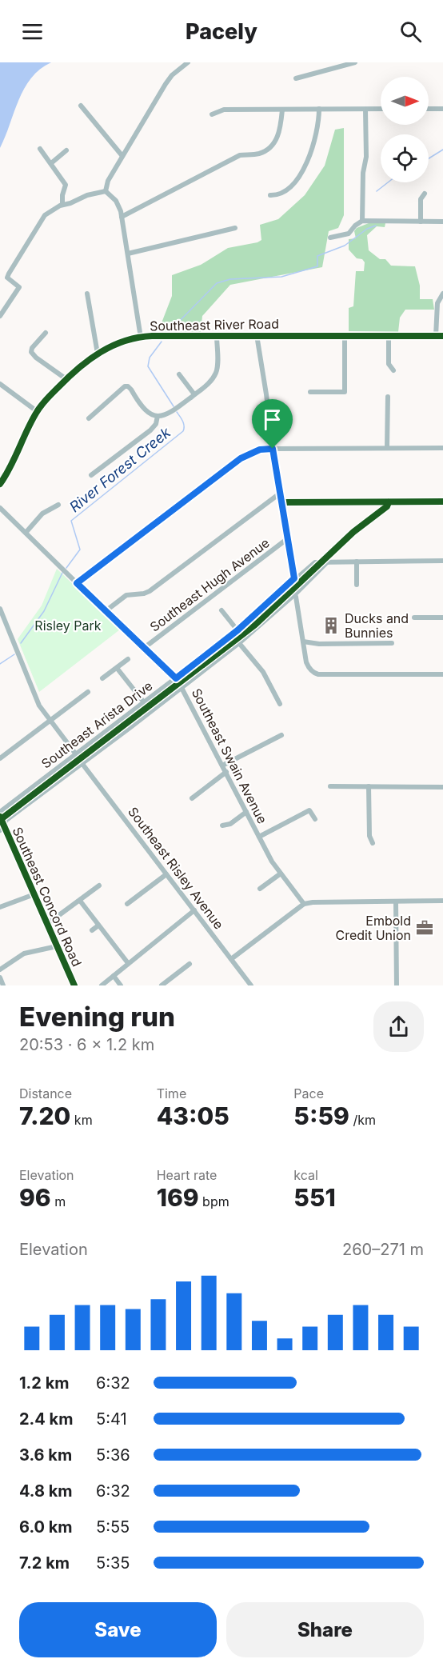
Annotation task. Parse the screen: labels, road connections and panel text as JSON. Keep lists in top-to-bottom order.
{
  "streets": {
    "street": [
      "Southeast River Road",
      "Southeast Hugh Avenue",
      "Southeast Arista Drive",
      "Southeast Swain Avenue",
      "Southeast Risley Avenue",
      "Southeast Concord Road"
    ]
  },
  "crossings": [
    ["Southeast Hugh Avenue", "Southeast Swain Avenue"],
    ["Southeast Arista Drive", "Southeast Swain Avenue"],
    ["Southeast Arista Drive", "Southeast Risley Avenue"],
    ["Southeast Arista Drive", "Southeast Concord Road"]
  ],
  "water": ["River Forest Creek"],
  "parks": ["Risley Park"],
  "places": {
    "building": ["Ducks and Bunnies"],
    "office": ["Embold Credit Union"]
  },
  "north": "right",
  "page": {
    "header": "Pacely",
    "heading": ["Evening run", "20:53 · 6 × 1.2 km"],
    "stats": [
      ["Distance", "7.20 km"],
      ["Time", "43:05"],
      ["Pace", "5:59 /km"],
      ["Elevation", "96 m"],
      ["Heart rate", "169 bpm"],
      ["kcal", "551"]
    ],
    "chart": ["Elevation", "260–271 m"],
    "list": [
      {
        "name": "1.2 km",
        "note": "6:32"
      },
      {
        "name": "2.4 km",
        "note": "5:41"
      },
      {
        "name": "3.6 km",
        "note": "5:36"
      },
      {
        "name": "4.8 km",
        "note": "6:32"
      },
      {
        "name": "6.0 km",
        "note": "5:55"
      },
      {
        "name": "7.2 km",
        "note": "5:35"
      }
    ],
    "buttons": ["Save", "Share"]
  }
}
